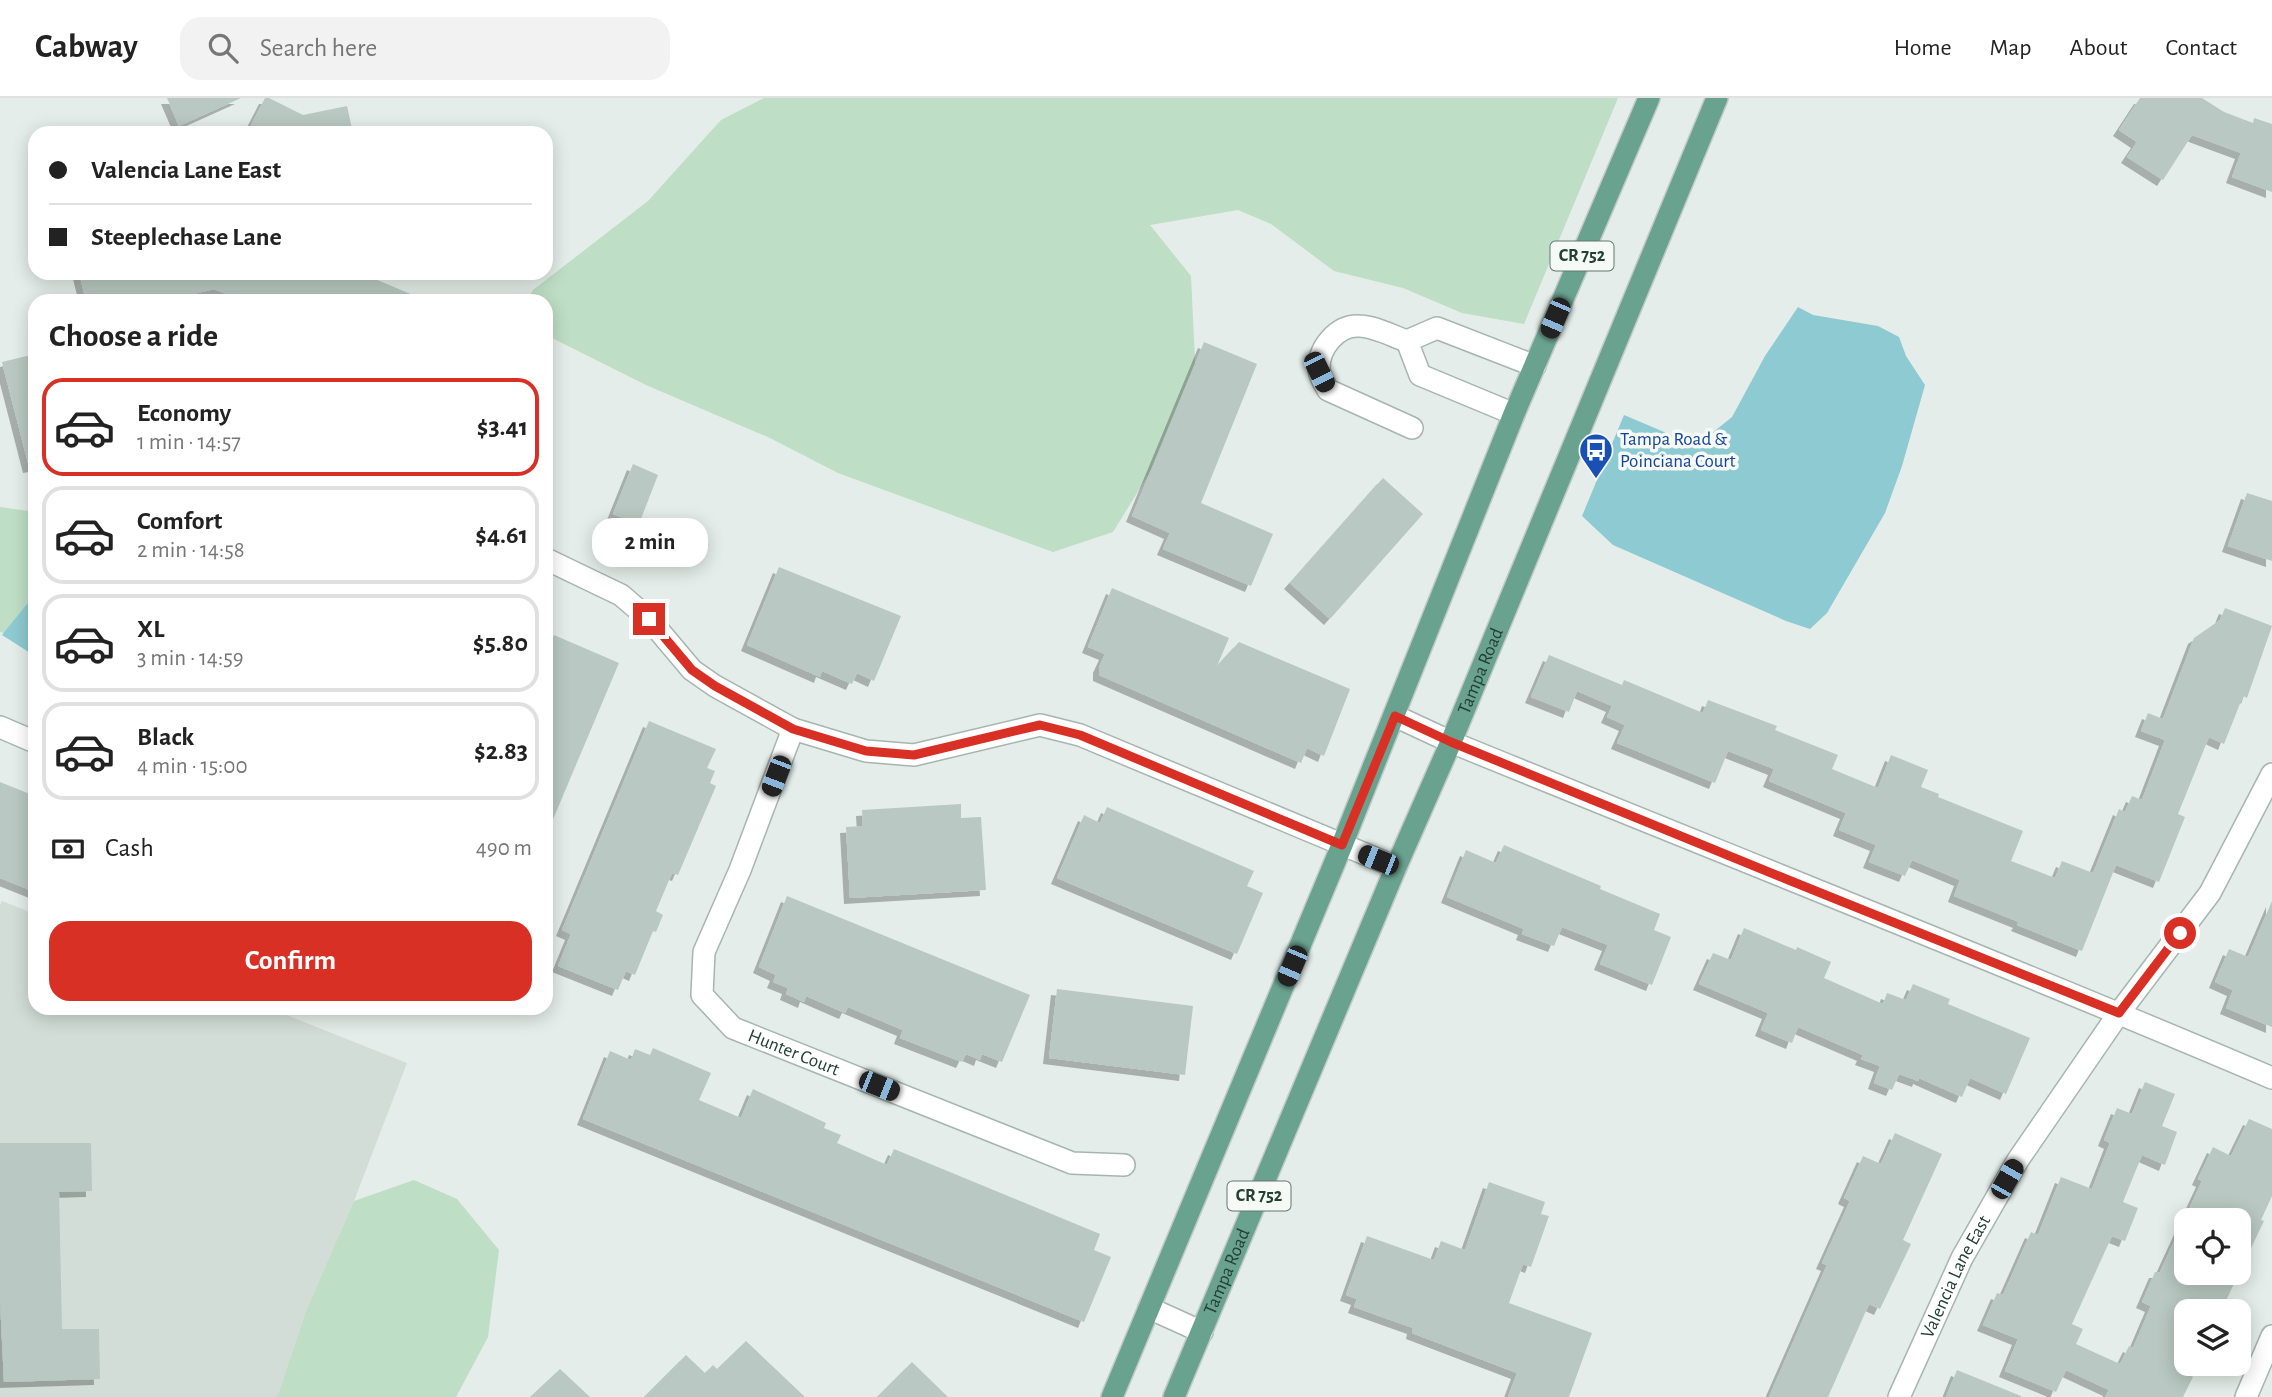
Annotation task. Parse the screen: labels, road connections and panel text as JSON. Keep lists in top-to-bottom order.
{
  "streets": {
    "main road": ["CR 752", "Tampa Road"],
    "street": ["Hunter Court", "Valencia Lane East"]
  },
  "places": {
    "bus stop": ["Tampa Road & Poinciana Court"]
  },
  "page": {
    "header": "Cabway",
    "search": "Search here",
    "nav": [
      "Home",
      "Map",
      "About",
      "Contact"
    ],
    "banner": ["Valencia Lane East", "Steeplechase Lane"],
    "heading": "Choose a ride",
    "list": [
      {
        "name": "Economy",
        "note": "1 min · 14:57",
        "value": "$3.41"
      },
      {
        "name": "Comfort",
        "note": "2 min · 14:58",
        "value": "$4.61"
      },
      {
        "name": "XL",
        "note": "3 min · 14:59",
        "value": "$5.80"
      },
      {
        "name": "Black",
        "note": "4 min · 15:00",
        "value": "$2.83"
      }
    ],
    "bubble": "2 min",
    "pay": ["Cash", "490 m"],
    "buttons": "Confirm"
  }
}
